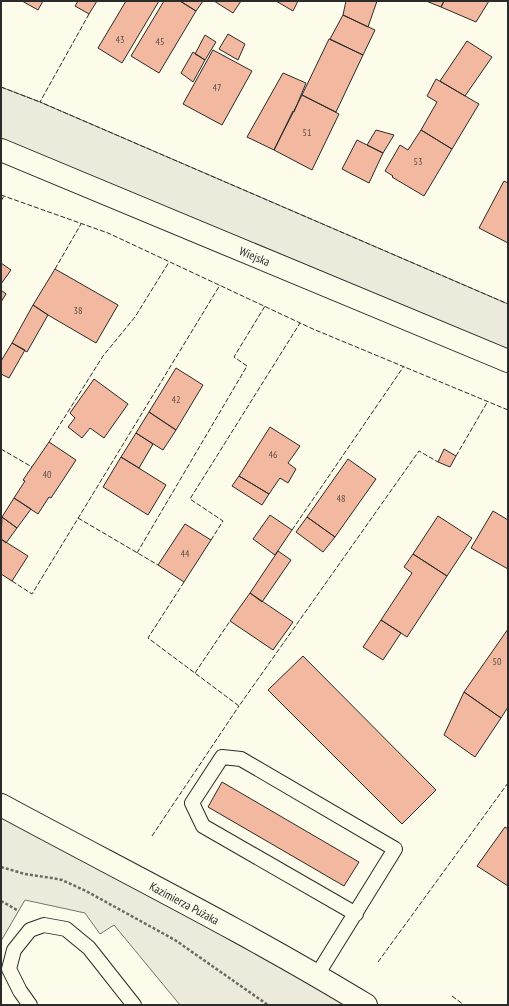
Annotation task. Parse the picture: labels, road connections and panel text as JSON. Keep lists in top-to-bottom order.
{
  "streets": {
    "street": ["Wiejska", "Kazimierza Pużaka"]
  },
  "house_numbers": [
    "43",
    "45",
    "47",
    "51",
    "53",
    "38",
    "42",
    "46",
    "40",
    "48",
    "44",
    "50"
  ]
}
